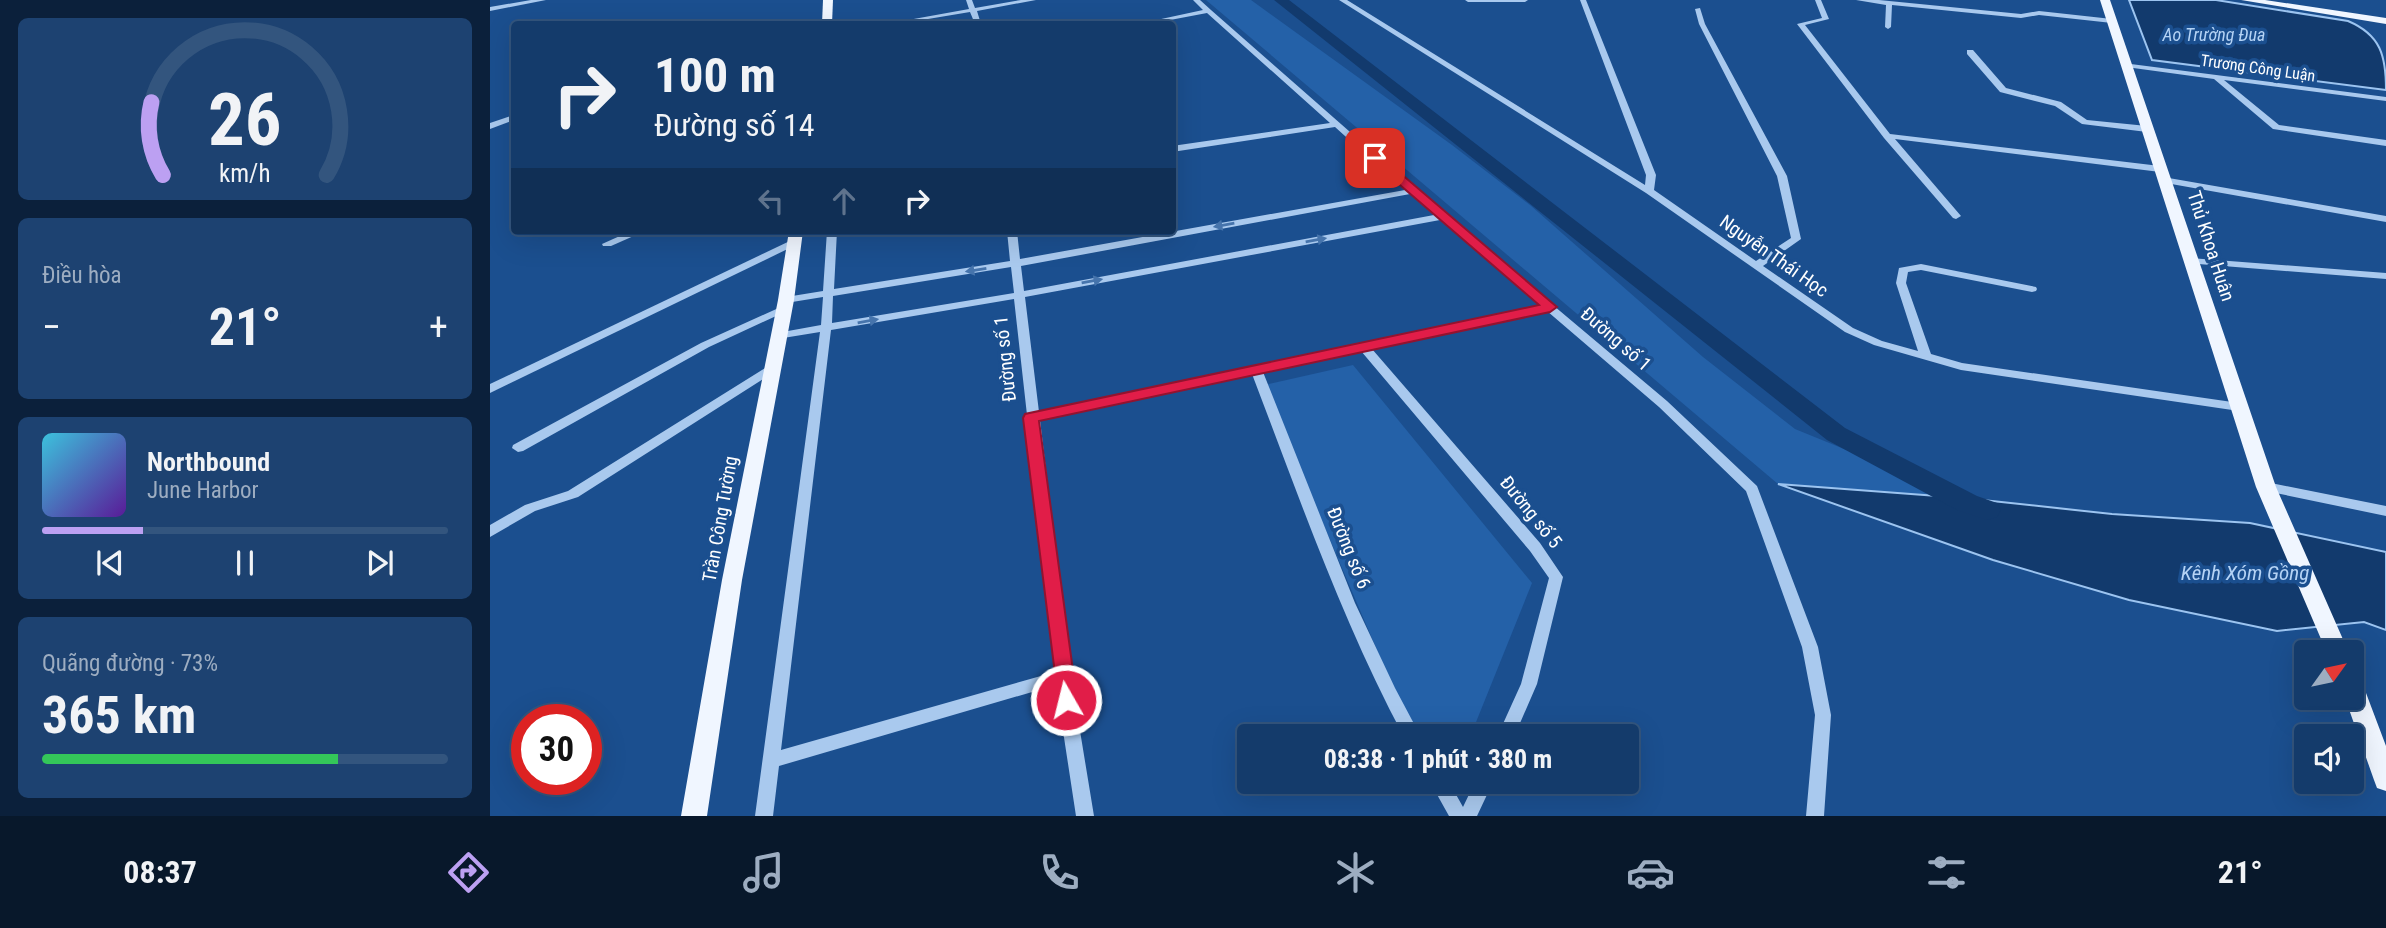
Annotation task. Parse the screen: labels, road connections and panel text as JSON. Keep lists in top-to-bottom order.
{
  "streets": {
    "main road": ["Thủ Khoa Huân", "Trần Công Tường"],
    "street": [
      "Trương Công Luận",
      "Nguyễn Thái Học",
      "Đường số 1",
      "Đường số 5",
      "Đường số 6"
    ]
  },
  "crossings": [
    ["Trương Công Luận", "Thủ Khoa Huân"],
    ["Thủ Khoa Huân", "Nguyễn Thái Học"]
  ],
  "water": ["Ao Trường Đua", "Kênh Xóm Gồng"],
  "north": "top right",
  "page": {
    "turn": ["100 m", "Đường số 14"],
    "tile": [
      "Điều hòa",
      ["Quãng đường · 73%", "365 km"]
    ],
    "heat": ["−", "21°", "+"],
    "song": ["Northbound", "June Harbor"],
    "limit": "30",
    "trip": "08:38 · 1 phút · 380 m",
    "tabs": ["08:37", "21°"],
    "gauge": ["26", "km/h"]
  }
}
